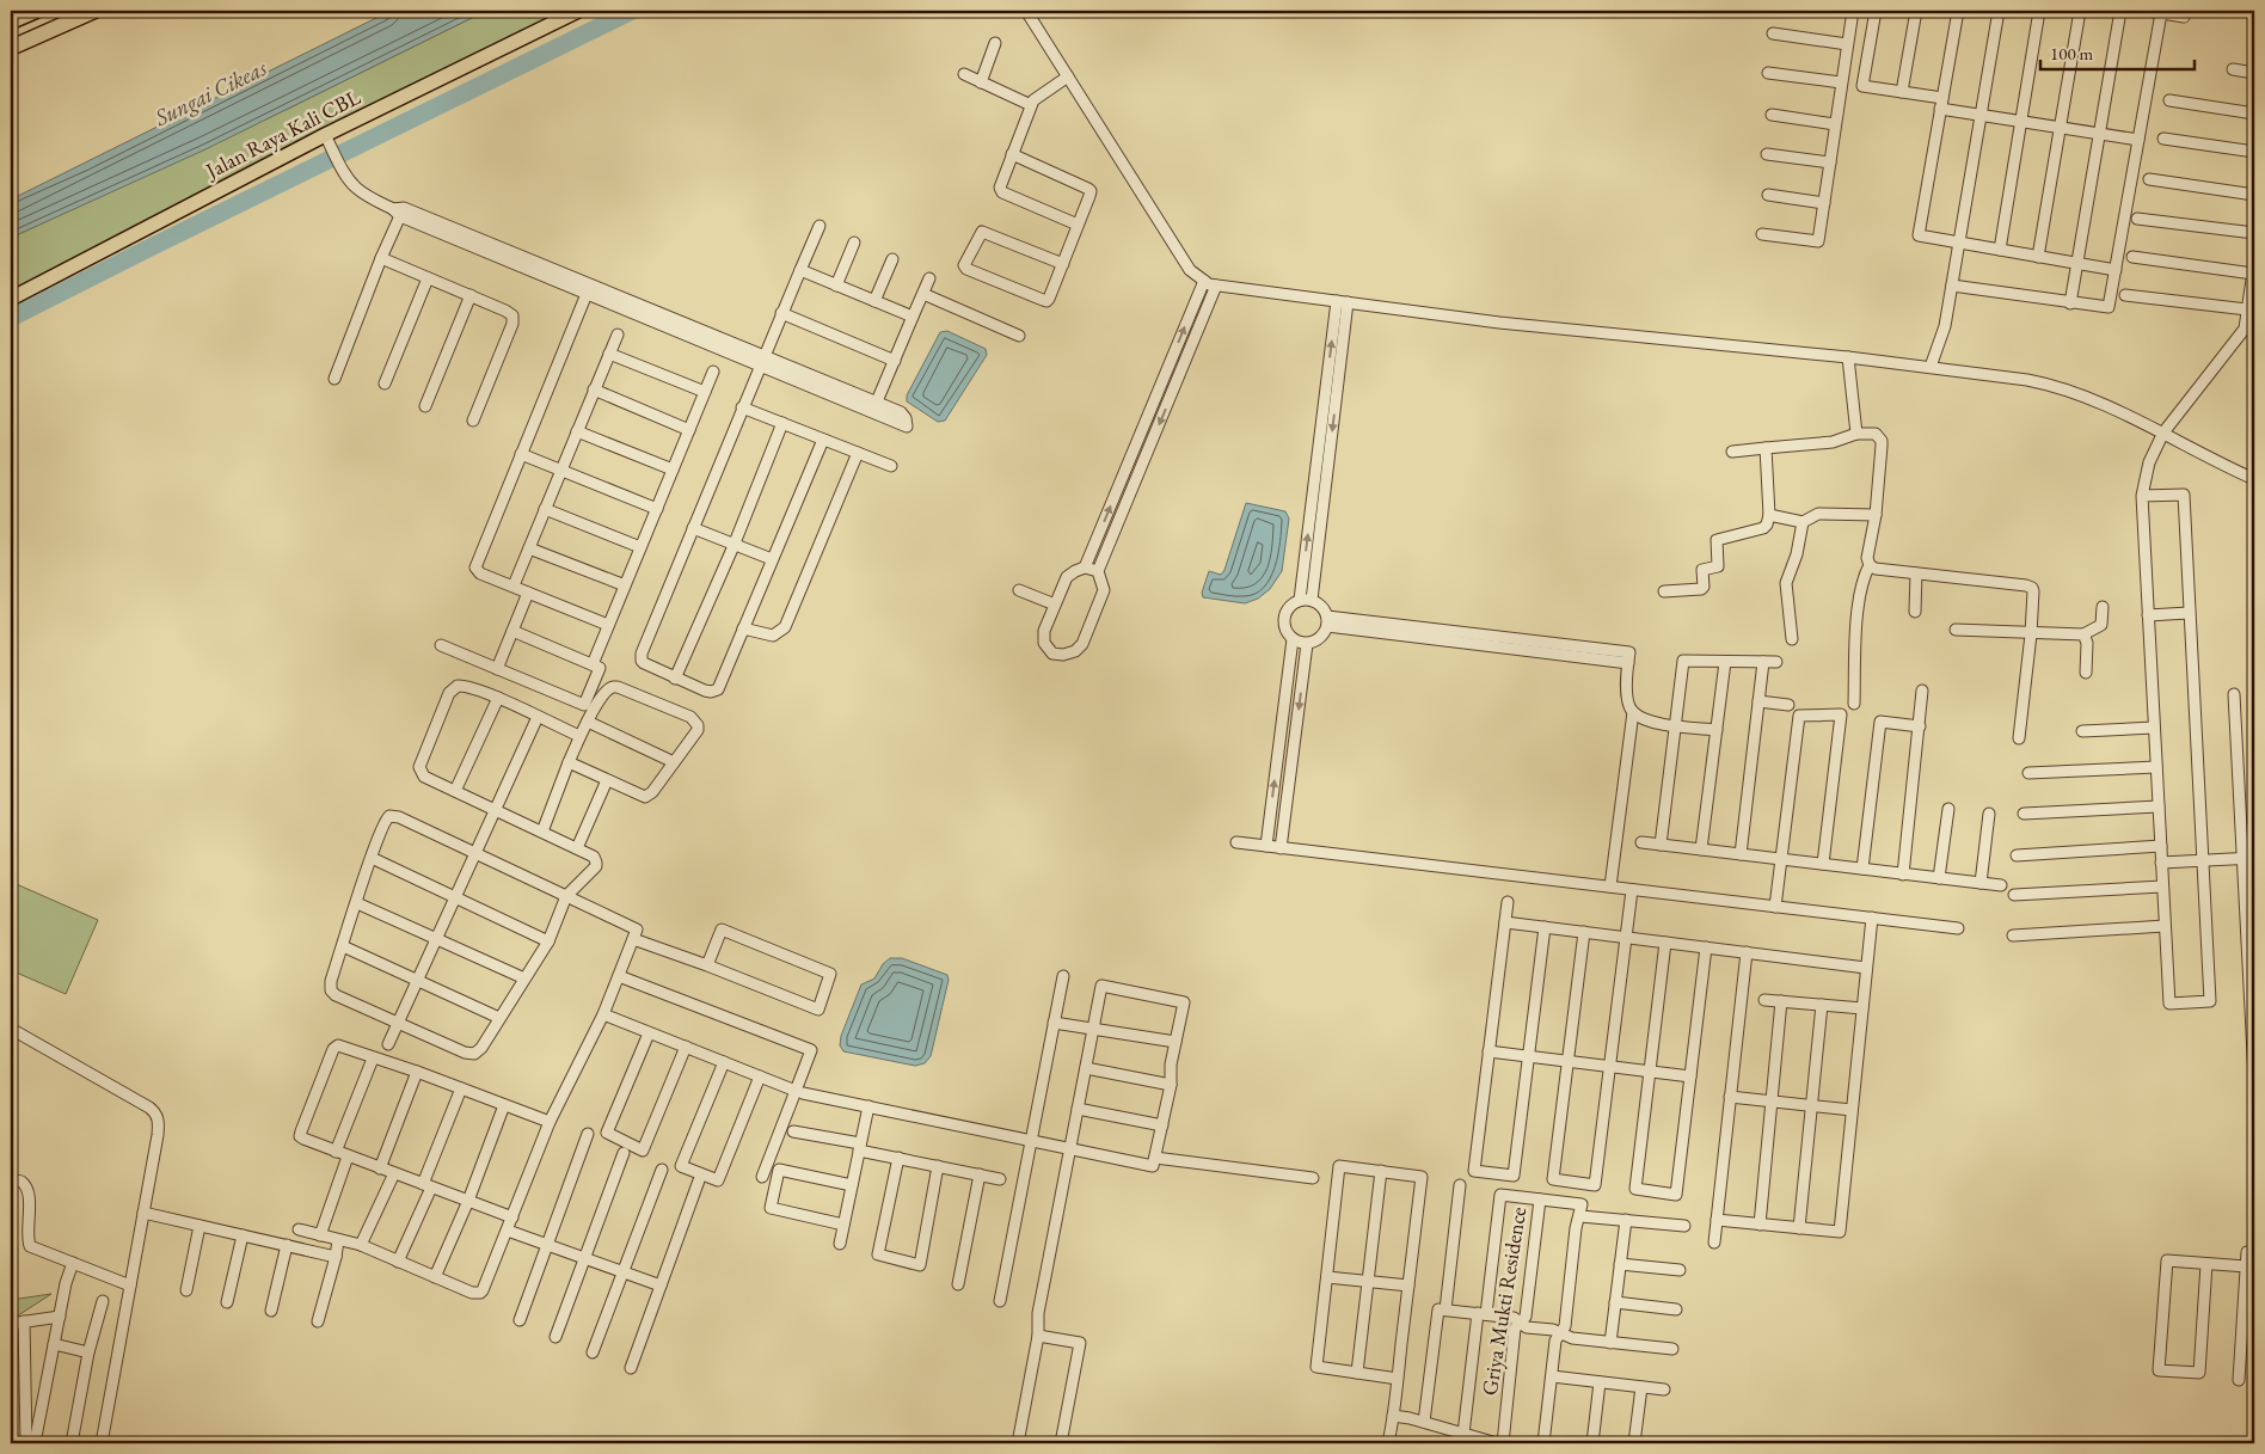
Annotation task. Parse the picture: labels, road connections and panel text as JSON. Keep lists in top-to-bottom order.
{
  "streets": {
    "main road": ["Jalan Raya Kali CBL"],
    "street": ["Griya Mukti Residence"]
  },
  "water": ["Sungai Cikeas"],
  "scale_bar": "100 m"
}
